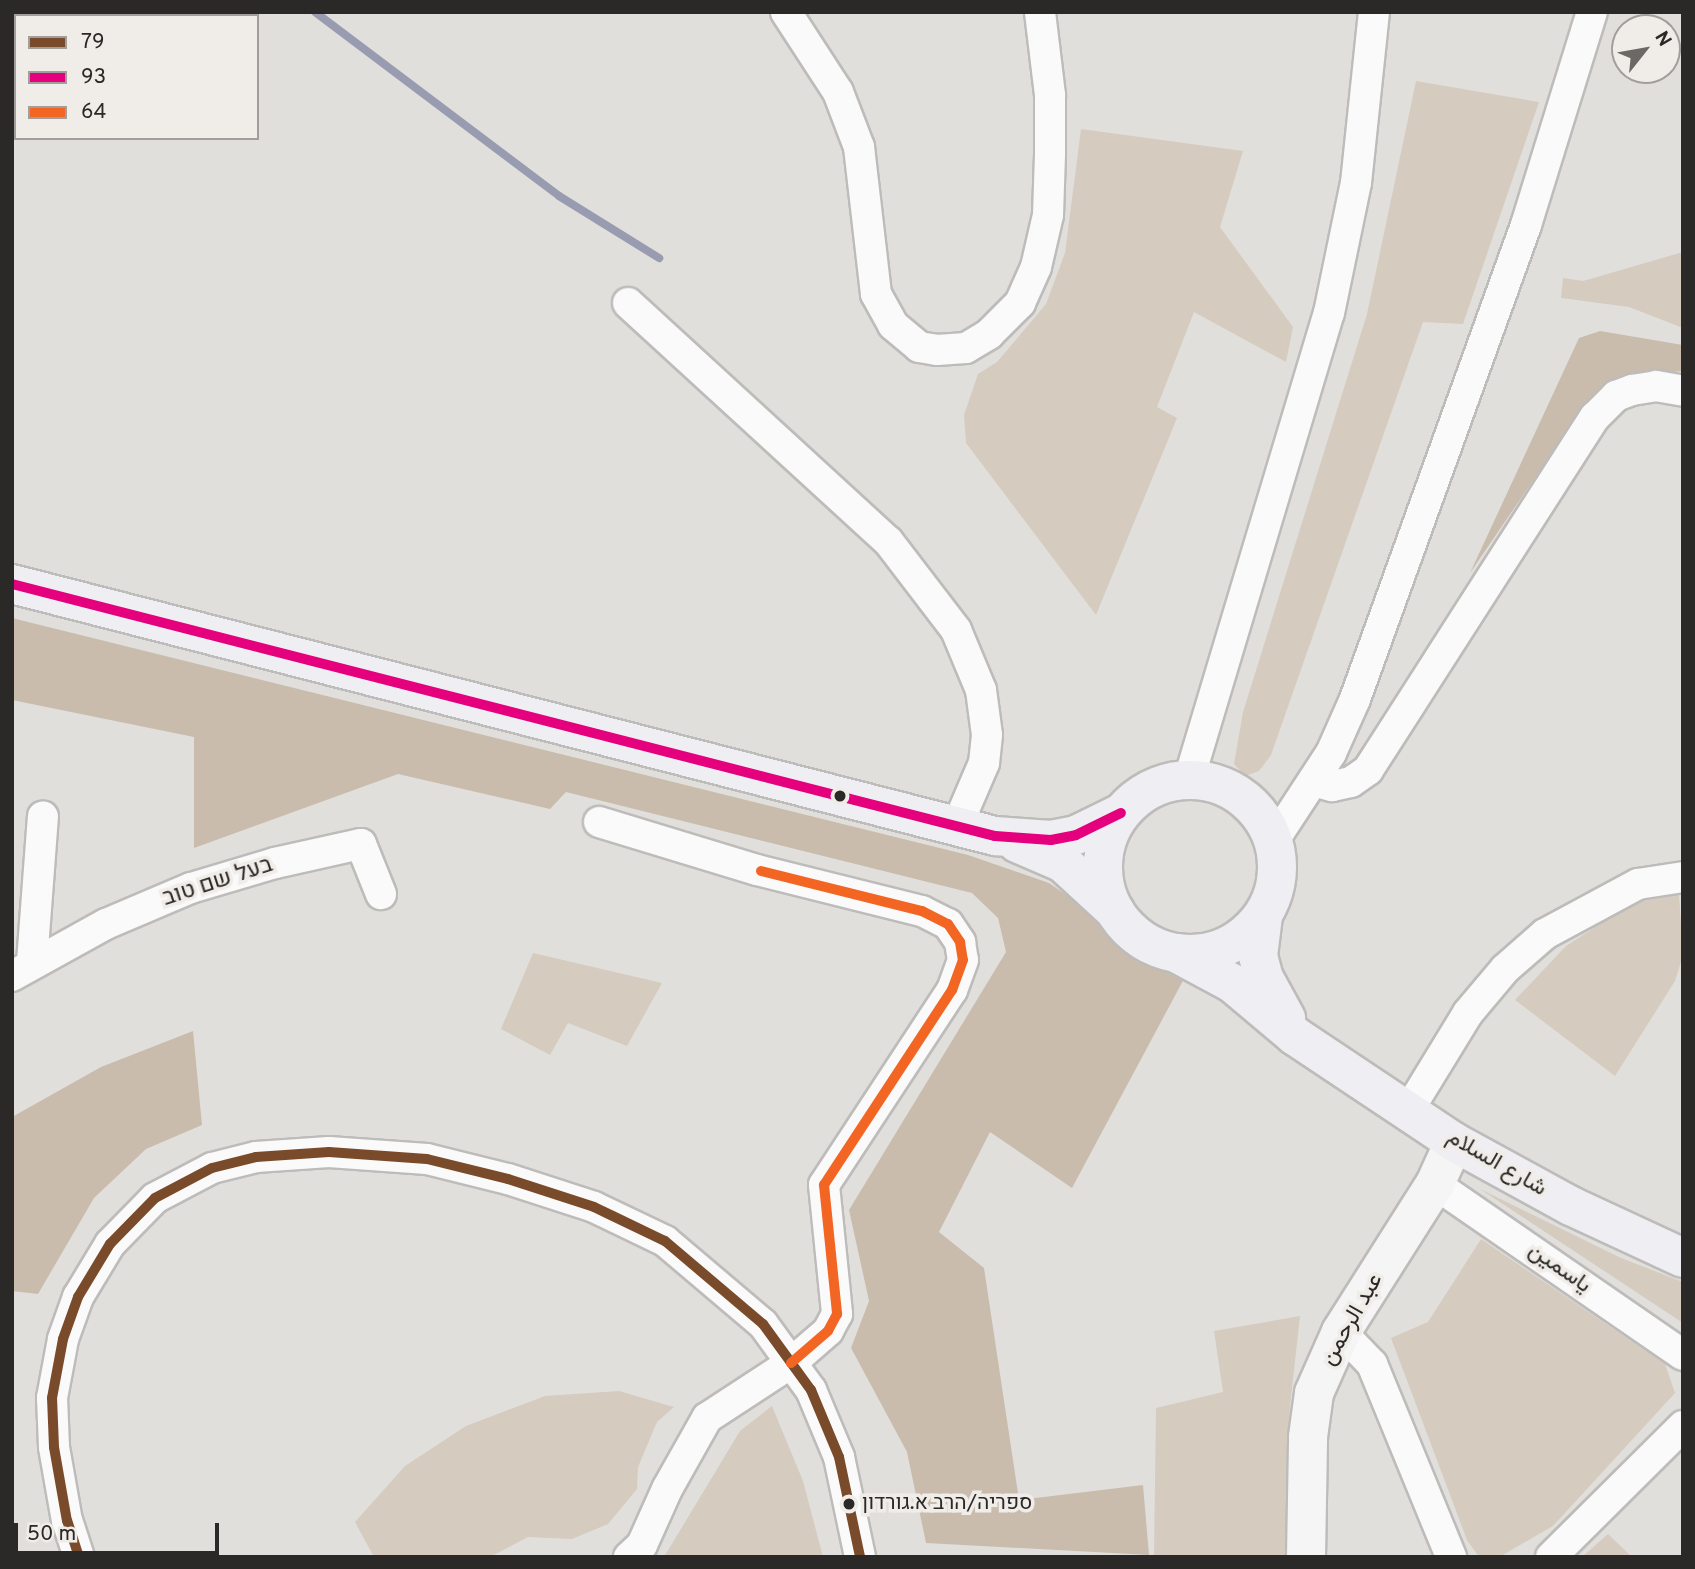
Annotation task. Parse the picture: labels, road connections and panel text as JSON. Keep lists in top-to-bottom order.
{
  "streets": {
    "main road": ["شارع السلام"],
    "street": ["בעל שם טוב", "ياسمين", "عبد الرحمن"]
  },
  "crossings": [
    ["شارع السلام", "عبد الرحمن"],
    ["ياسمين", "عبد الرحمن"]
  ],
  "places": ["ספריה/הרב א.גורדון"],
  "lines": ["transit line 93", "transit line 64", "transit line 79"],
  "legend": ["79", "93", "64"],
  "scale_bar": "50 m",
  "north": "top right"
}
